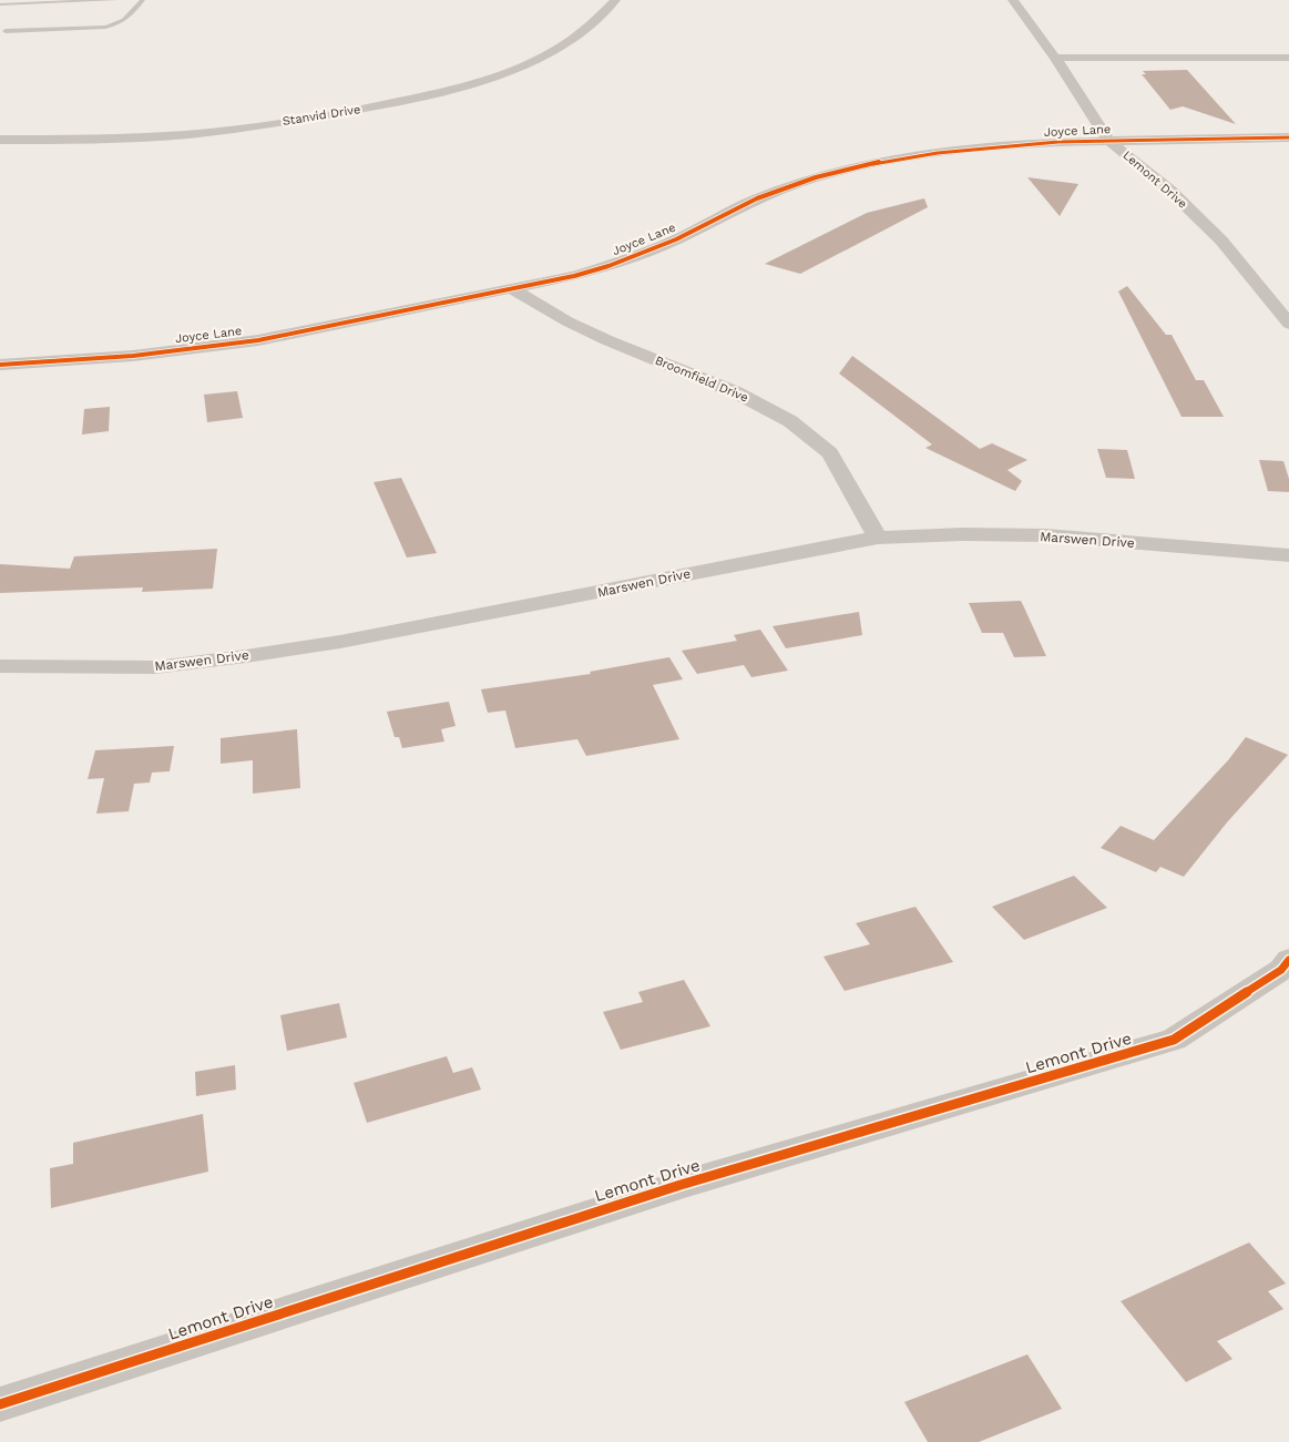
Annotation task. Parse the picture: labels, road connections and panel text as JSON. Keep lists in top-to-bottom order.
{
  "streets": {
    "street": [
      "Stanvid Drive",
      "Joyce Lane",
      "Lemont Drive",
      "Broomfield Drive",
      "Marswen Drive"
    ]
  },
  "crossings": [
    ["Joyce Lane", "Lemont Drive"],
    ["Joyce Lane", "Broomfield Drive"],
    ["Broomfield Drive", "Marswen Drive"]
  ]
}
